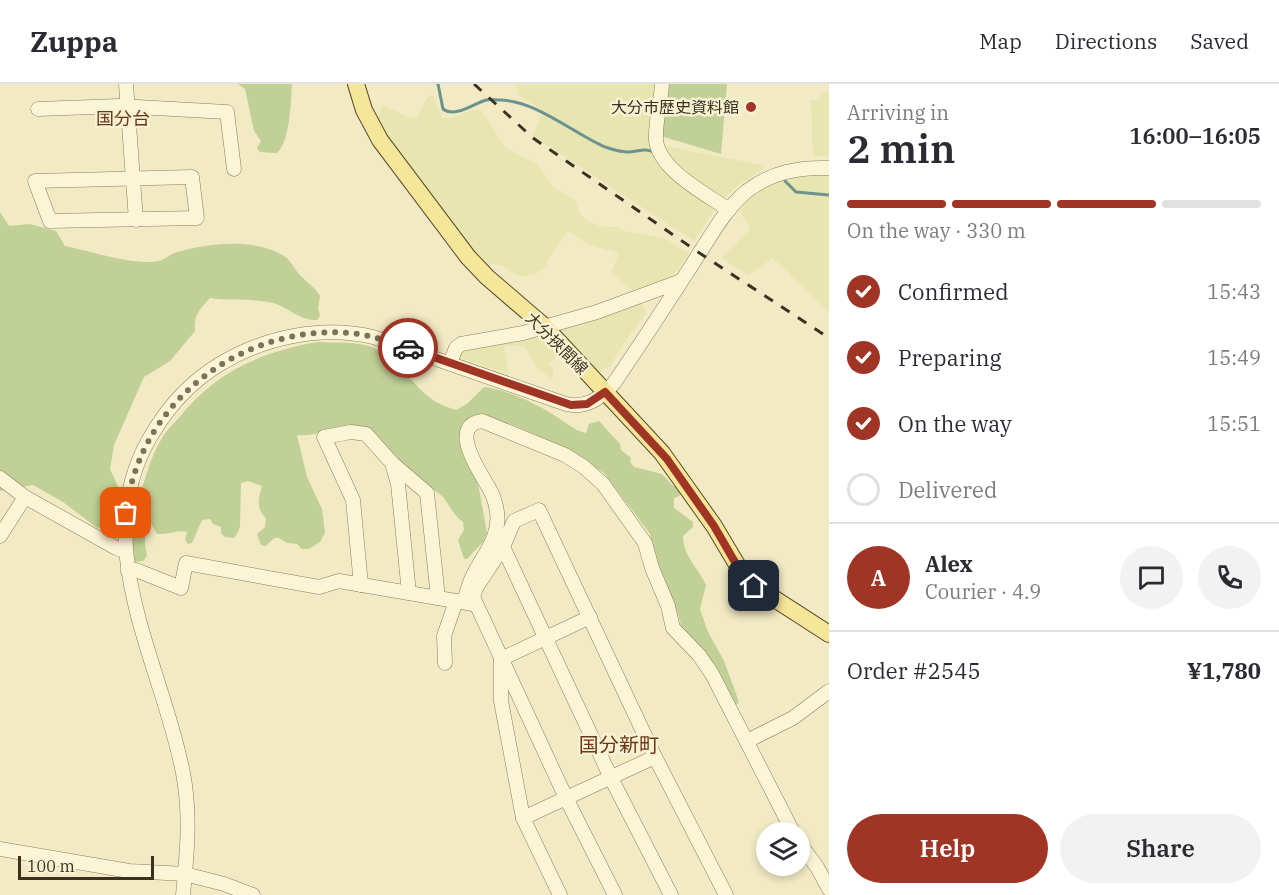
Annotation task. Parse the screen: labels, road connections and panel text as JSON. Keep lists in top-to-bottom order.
{
  "streets": {
    "main road": ["大分挾間線"]
  },
  "districts": ["国分台", "国分新町"],
  "places": ["大分市歴史資料館"],
  "scale_bar": "100 m",
  "page": {
    "header": "Zuppa",
    "nav": ["Map", "Directions", "Saved"],
    "heading": ["2 min", "Arriving in", "16:00–16:05"],
    "panel": [
      "Alex",
      "Courier · 4.9",
      "Order #2545",
      "¥1,780"
    ],
    "bar": "On the way · 330 m",
    "list": [
      ["Confirmed", "15:43"],
      ["Preparing", "15:49"],
      ["On the way", "15:51"],
      "Delivered"
    ],
    "round": "A",
    "buttons": ["Help", "Share"],
    "scale": "100 m"
  }
}
